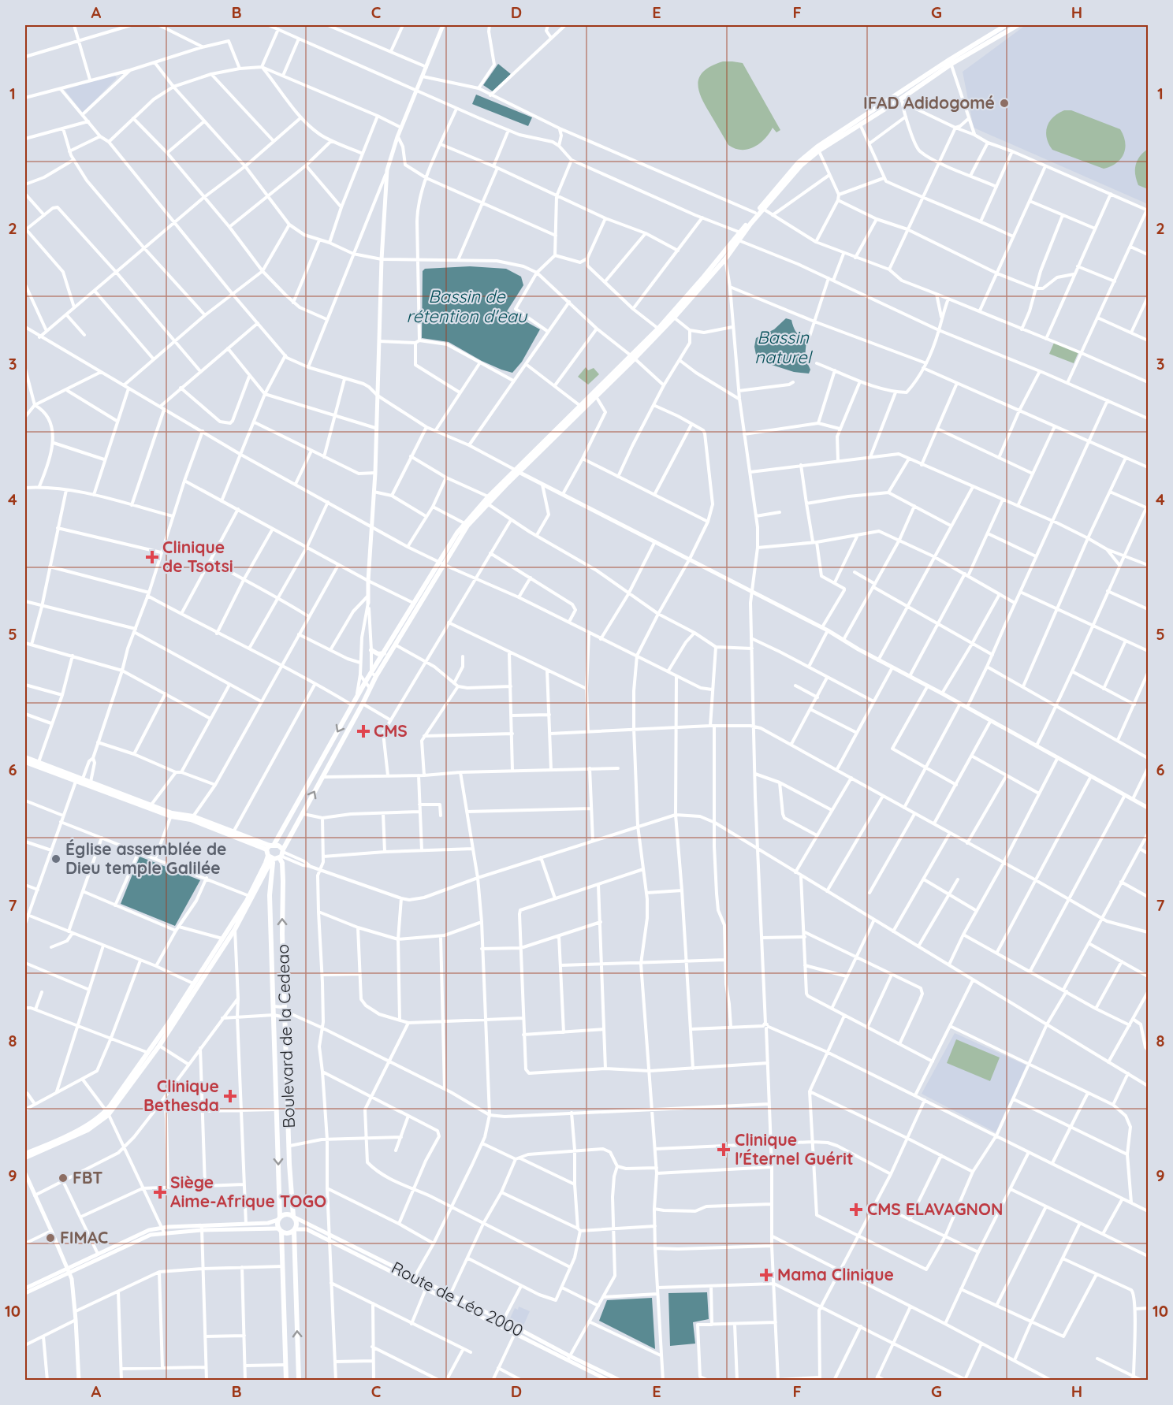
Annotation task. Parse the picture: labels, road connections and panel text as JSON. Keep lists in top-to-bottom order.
{
  "streets": {
    "main road": ["Boulevard de la Cedeao"],
    "street": ["Route de Léo 2000"]
  },
  "crossings": [
    ["Boulevard de la Cedeao", "Route de Léo 2000"]
  ],
  "water": ["Bassin de rétention d'eau", "Bassin naturel"],
  "places": {
    "other": [
      "IFAD Adidogomé",
      "Église assemblée de Dieu temple Galilée",
      "FBT",
      "FIMAC"
    ],
    "health": [
      "Clinique de Tsotsi",
      "CMS",
      "Clinique Bethesda",
      "Clinique l'Éternel Guérit",
      "Siège Aime-Afrique TOGO",
      "CMS ELAVAGNON",
      "Mama Clinique"
    ]
  },
  "grid": {
    "columns": [
      "A",
      "B",
      "C",
      "D",
      "E",
      "F",
      "G",
      "H"
    ],
    "rows": [
      "1",
      "2",
      "3",
      "4",
      "5",
      "6",
      "7",
      "8",
      "9",
      "10"
    ]
  }
}
